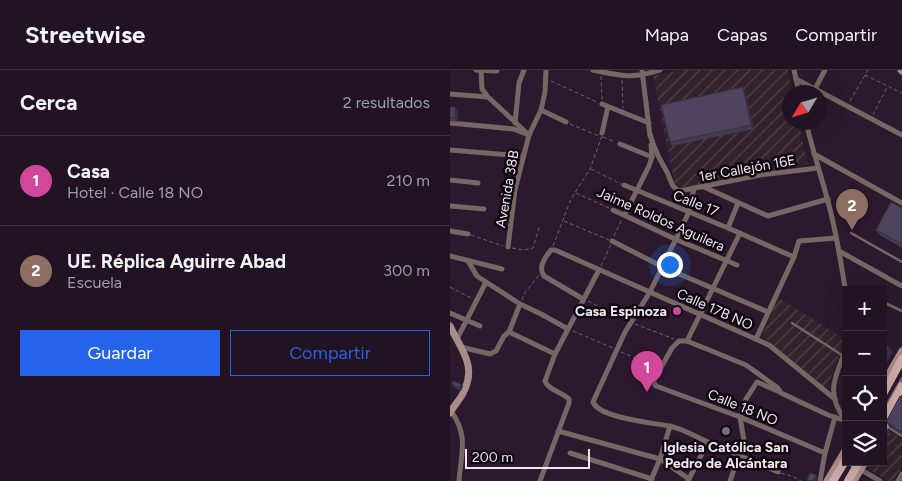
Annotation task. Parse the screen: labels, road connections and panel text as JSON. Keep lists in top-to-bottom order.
{
  "streets": {
    "street": [
      "1er Callejón 16E",
      "Avenida 38B",
      "Calle 17",
      "Jaime Roldos Aguilera",
      "Calle 17B NO",
      "Calle 18 NO"
    ]
  },
  "places": ["Casa Espinoza", "Iglesia Católica San Pedro de Alcántara"],
  "scale_bar": "200 m",
  "north": "bottom left",
  "page": {
    "header": "Streetwise",
    "nav": ["Mapa", "Capas", "Compartir"],
    "heading": ["Cerca", "2 resultados"],
    "list": [
      {
        "mark": "1",
        "name": "Casa",
        "note": "Hotel · Calle 18 NO",
        "value": "210 m"
      },
      {
        "mark": "2",
        "name": "UE. Réplica Aguirre Abad",
        "note": "Escuela",
        "value": "300 m"
      }
    ],
    "pins": ["2", "1"],
    "map_buttons": ["+", "−"],
    "buttons": ["Guardar", "Compartir"],
    "scale": "200 m"
  }
}
